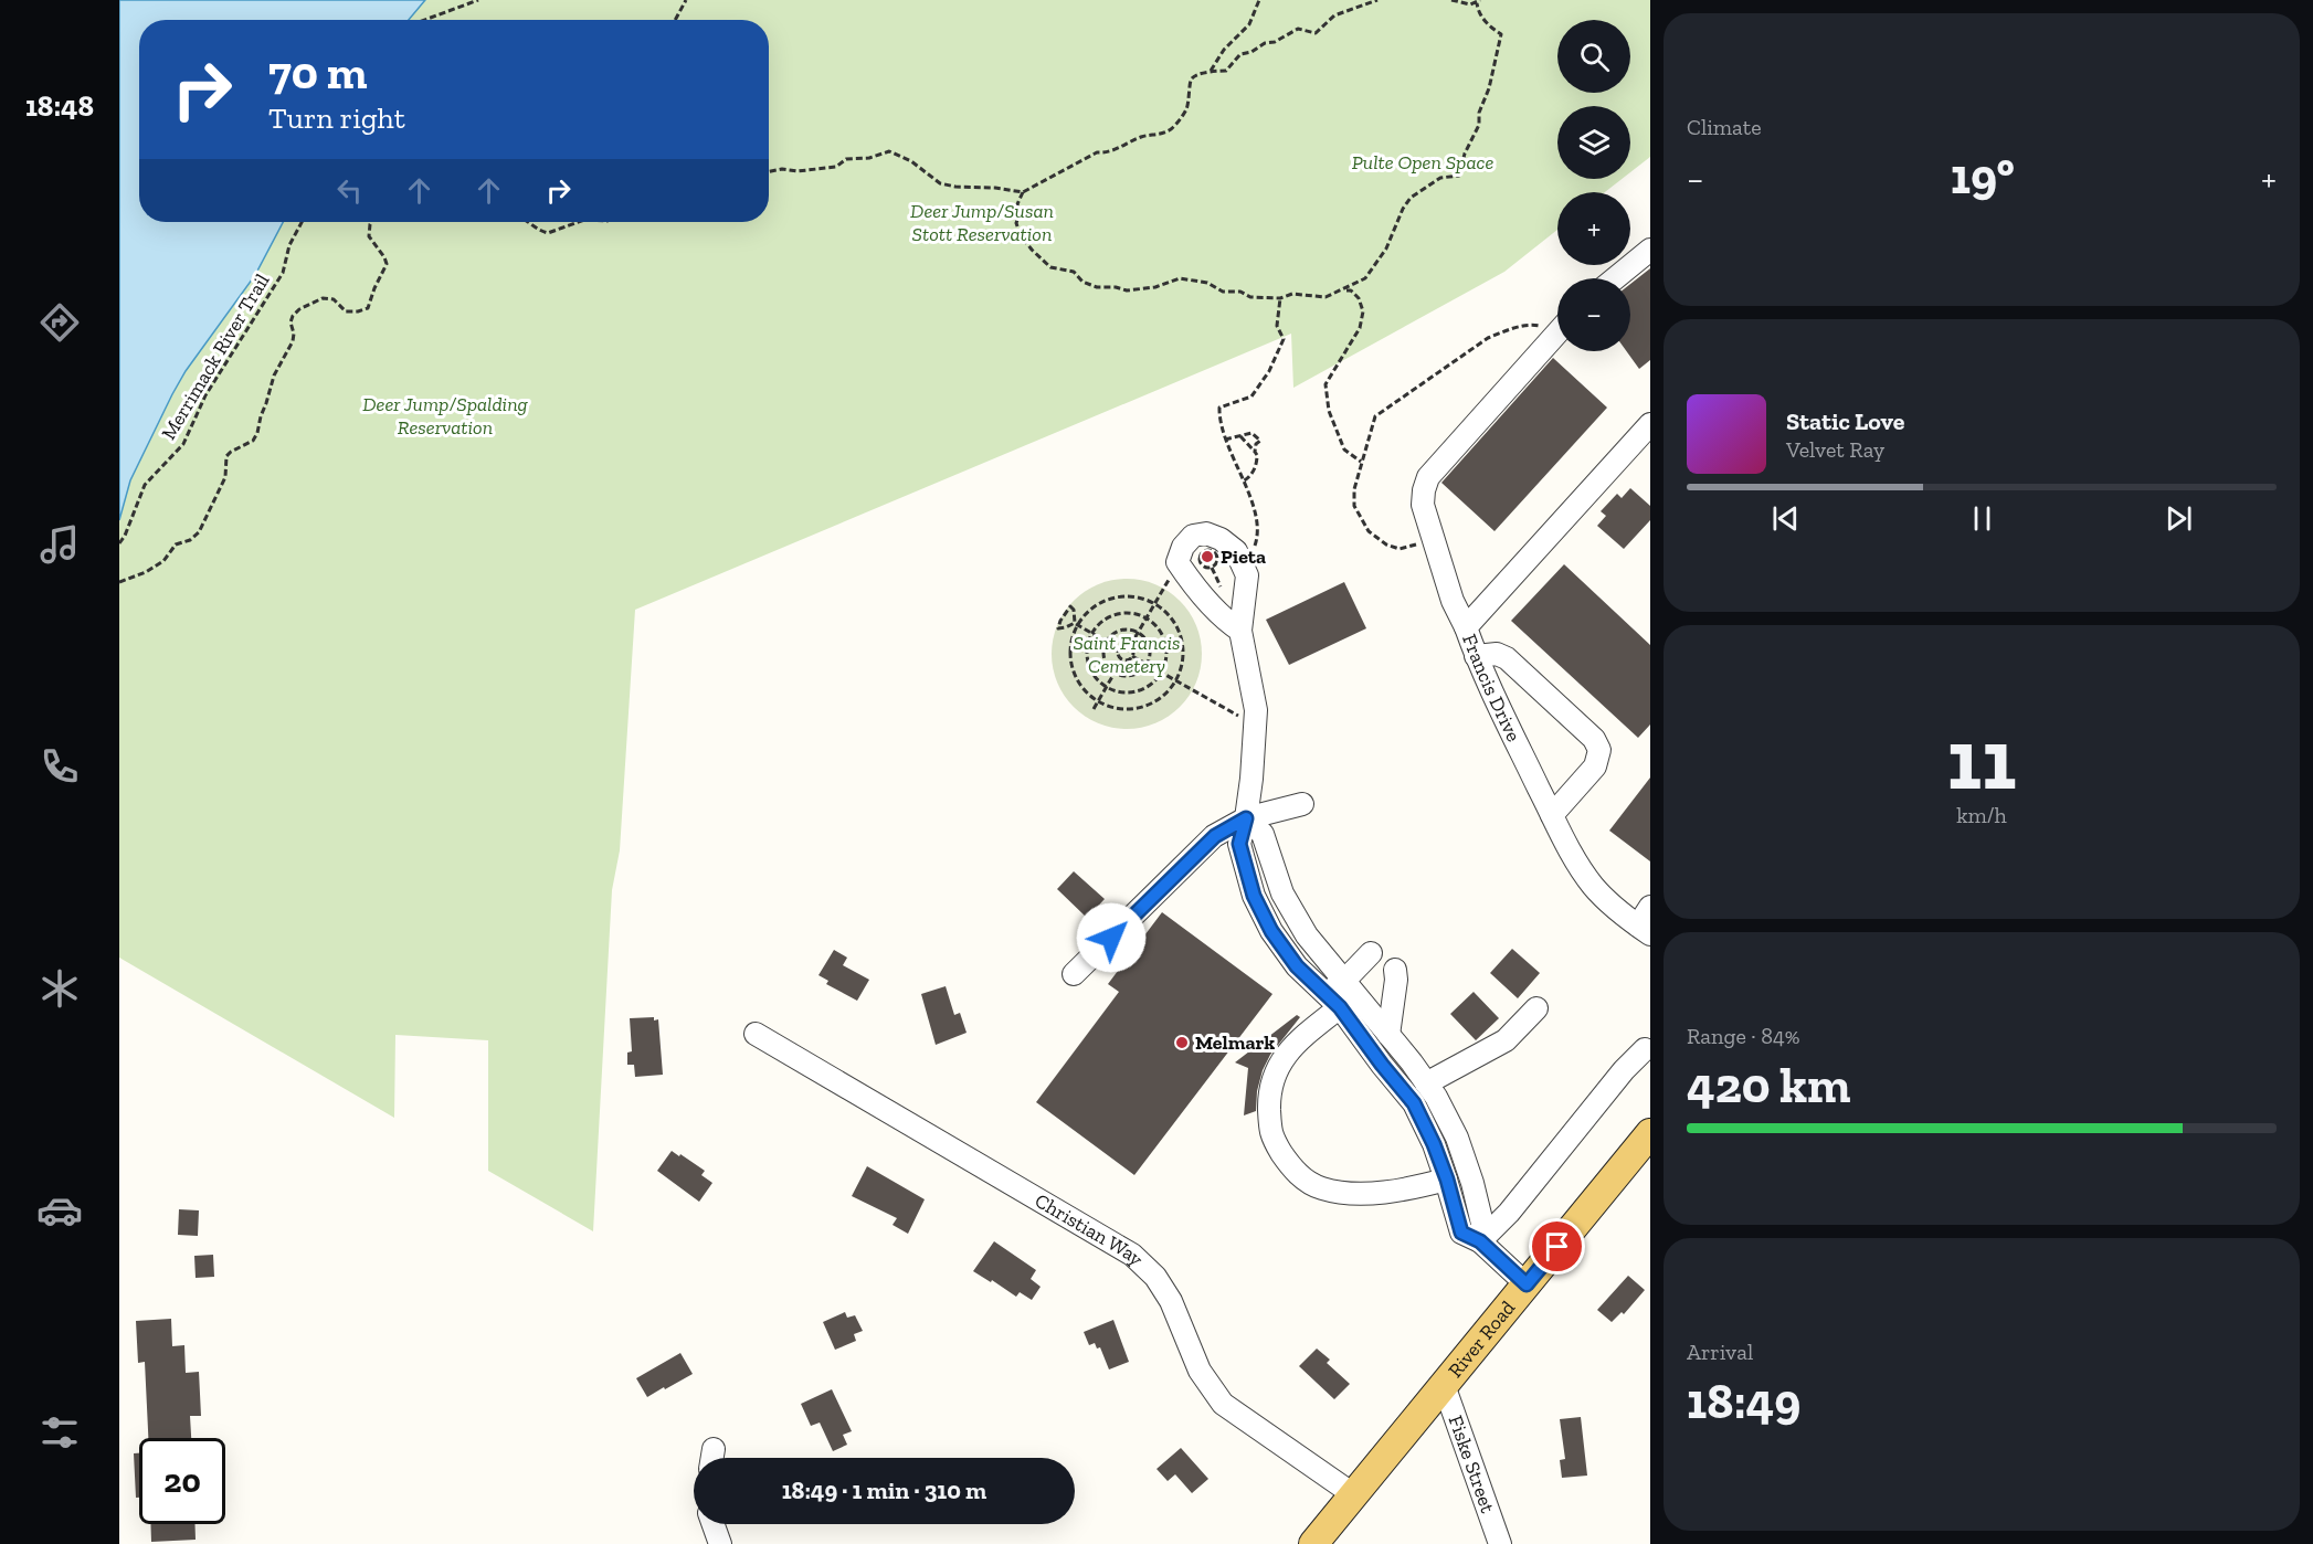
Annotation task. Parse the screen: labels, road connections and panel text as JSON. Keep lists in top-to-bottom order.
{
  "streets": {
    "main road": ["River Road"],
    "street": ["Francis Drive", "Christian Way", "Fiske Street"],
    "path": ["Merrimack River Trail"]
  },
  "crossings": [
    ["Christian Way", "River Road"],
    ["River Road", "Fiske Street"]
  ],
  "parks": [
    "Pulte Open Space",
    "Deer Jump/Susan Stott Reservation",
    "Deer Jump/Spalding Reservation",
    "Saint Francis Cemetery"
  ],
  "places": ["Pieta", "Melmark"],
  "page": {
    "tabs": "18:48",
    "tile": [
      "Climate",
      ["11", "km/h"],
      ["Range · 84%", "420 km"],
      ["Arrival", "18:49"]
    ],
    "map_buttons": ["+", "−"],
    "turn": ["70 m", "Turn right"],
    "heat": ["−", "19°", "+"],
    "song": ["Static Love", "Velvet Ray"],
    "limit": "20",
    "trip": "18:49 · 1 min · 310 m"
  }
}
